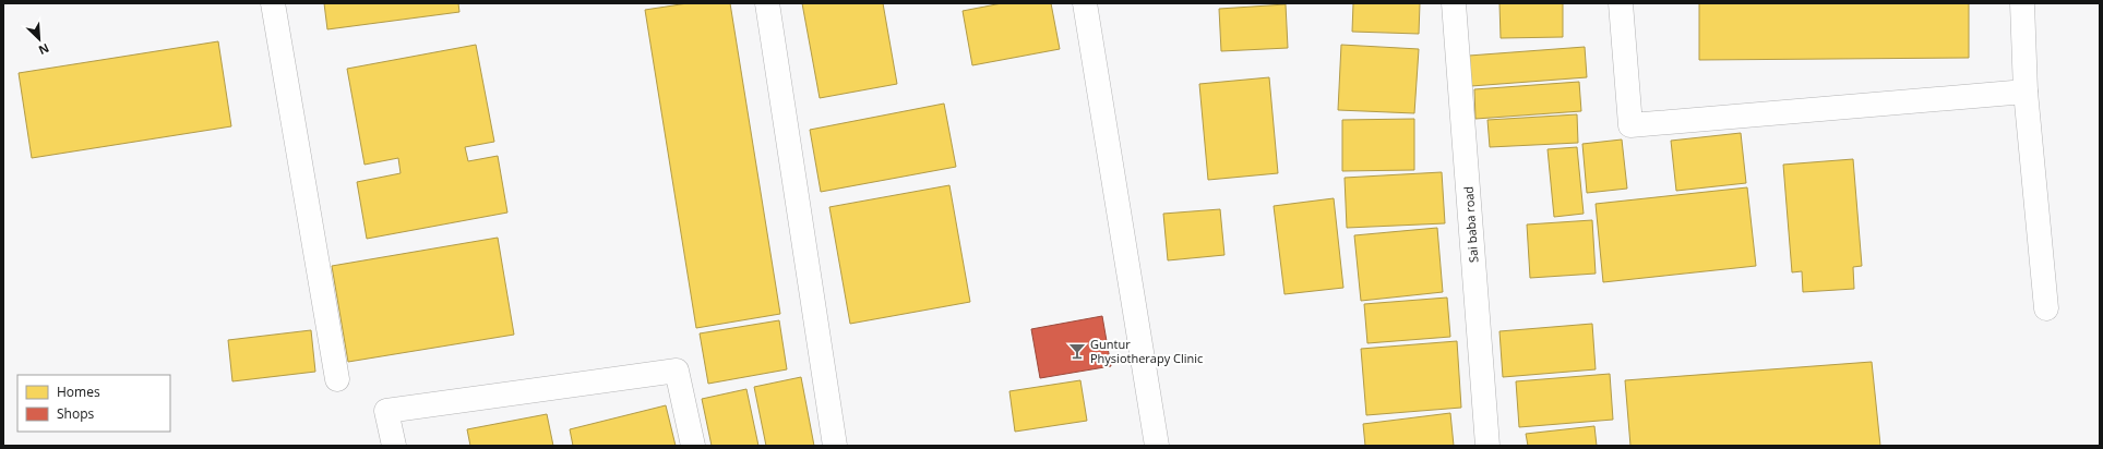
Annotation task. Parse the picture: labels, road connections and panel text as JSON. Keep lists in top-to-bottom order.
{
  "streets": {
    "street": ["Sai baba road"]
  },
  "places": {
    "bar": ["Guntur Physiotherapy Clinic"]
  },
  "legend": ["Homes", "Shops"],
  "north": "bottom right"
}
